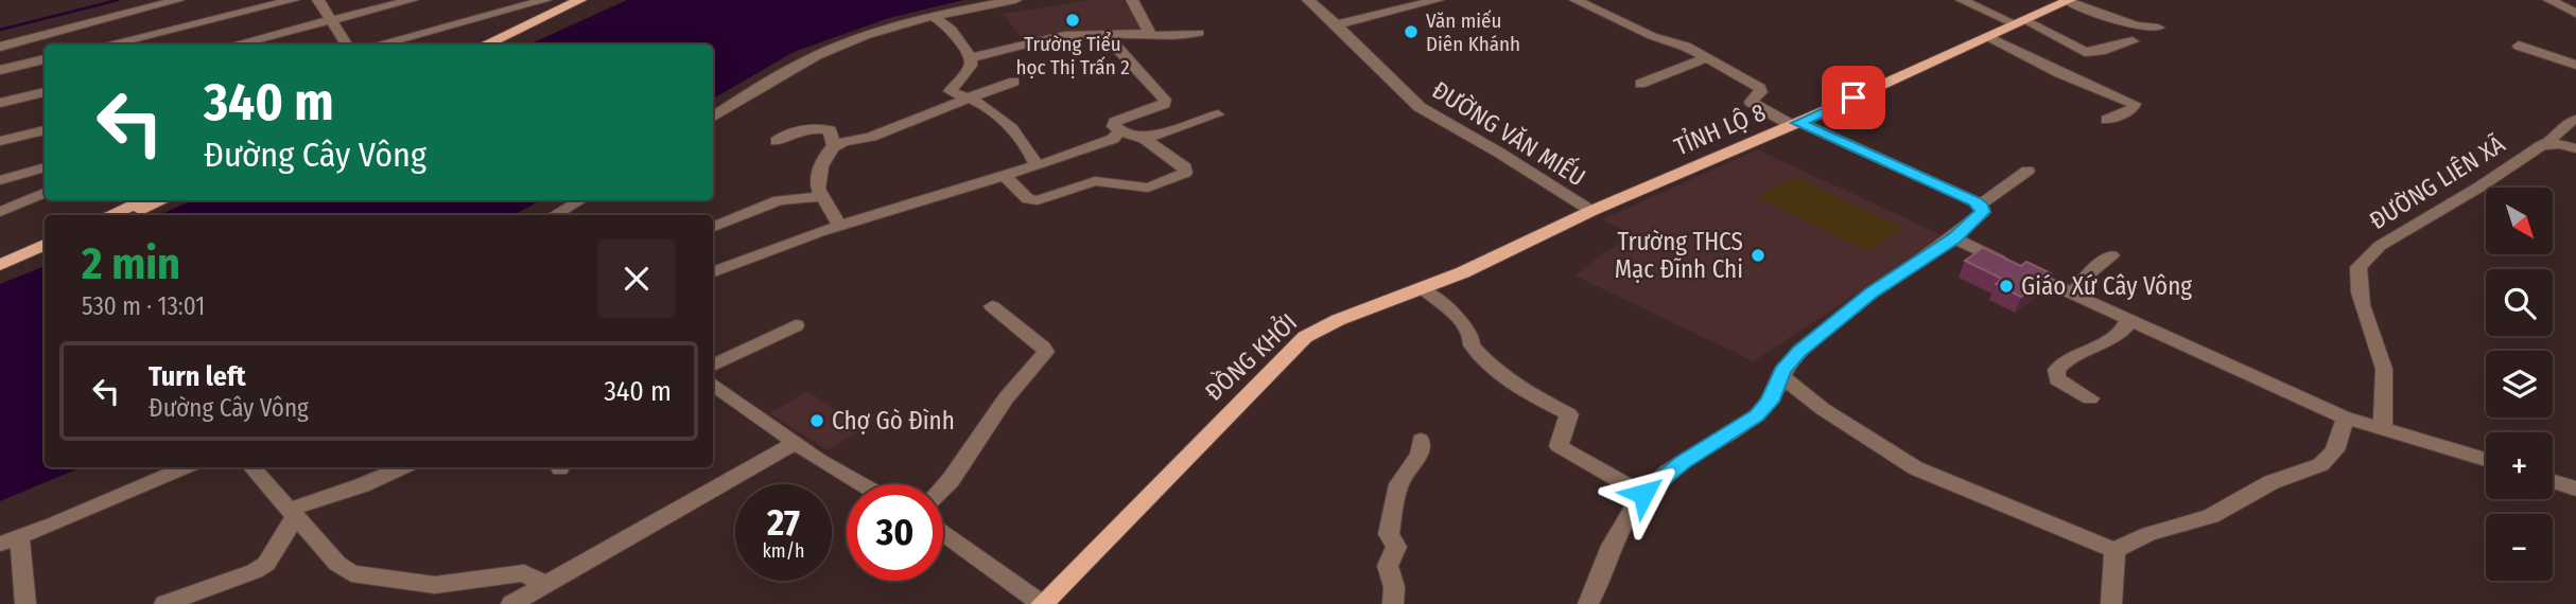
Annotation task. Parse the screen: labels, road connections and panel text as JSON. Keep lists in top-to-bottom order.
{
  "streets": {
    "main road": ["TỈNH LỘ 8", "ĐỒNG KHỞI"],
    "street": ["ĐƯỜNG VĂN MIẾU", "ĐƯỜNG LIÊN XÃ"]
  },
  "crossings": [
    ["TỈNH LỘ 8", "ĐƯỜNG VĂN MIẾU"],
    ["TỈNH LỘ 8", "ĐỒNG KHỞI"],
    ["ĐƯỜNG VĂN MIẾU", "ĐỒNG KHỞI"]
  ],
  "places": [
    "Trường Tiểu học Thị Trấn 2",
    "Văn miếu Diên Khánh",
    "Trường THCS Mạc Đĩnh Chi",
    "Giáo Xứ Cây Vông",
    "Chợ Gò Đình"
  ],
  "north": "bottom right",
  "page": {
    "turn": ["340 m", "Đường Cây Vông"],
    "map_buttons": ["+", "−"],
    "heading": ["2 min", "530 m · 13:01"],
    "list": [
      {
        "name": "Turn left",
        "note": "Đường Cây Vông",
        "value": "340 m"
      }
    ],
    "speed": "27 km/h",
    "limit": "30"
  }
}
